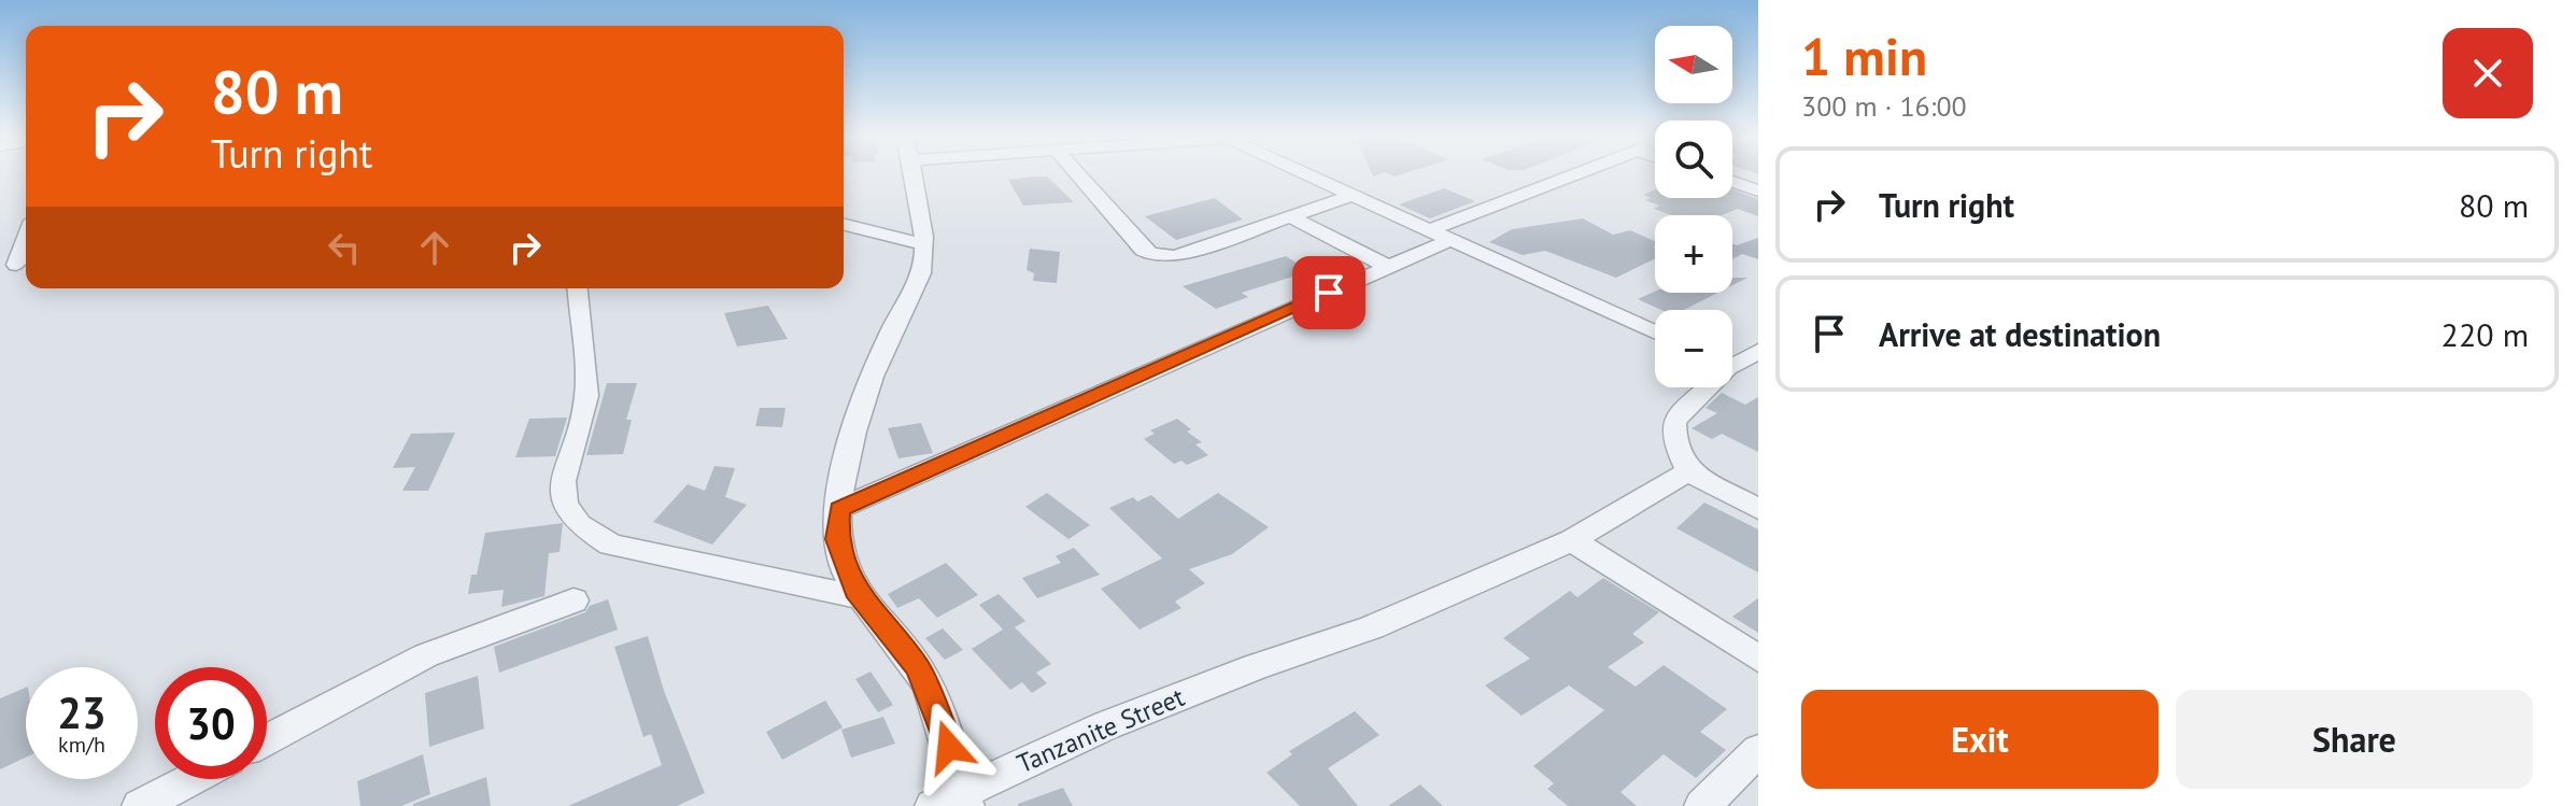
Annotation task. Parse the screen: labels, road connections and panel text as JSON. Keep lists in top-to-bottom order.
{
  "streets": {
    "street": ["Tanzanite Street"]
  },
  "north": "left",
  "page": {
    "heading": ["1 min", "300 m · 16:00"],
    "map_buttons": ["+", "−"],
    "turn": ["80 m", "Turn right"],
    "list": [
      {
        "name": "Turn right",
        "value": "80 m"
      },
      {
        "name": "Arrive at destination",
        "value": "220 m"
      }
    ],
    "speed": "23 km/h",
    "limit": "30",
    "buttons": ["Exit", "Share"]
  }
}
